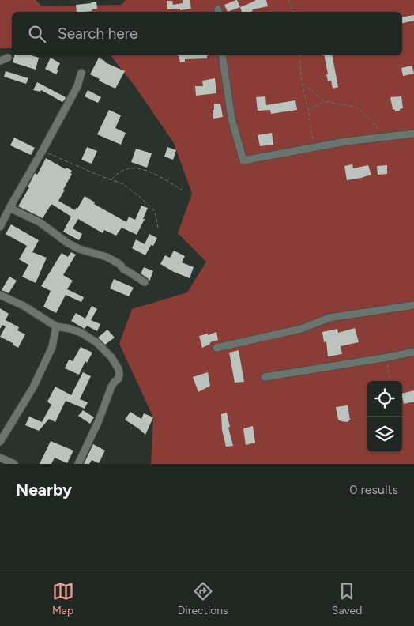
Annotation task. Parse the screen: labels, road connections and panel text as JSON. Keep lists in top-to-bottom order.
{
  "page": {
    "search": "Search here",
    "heading": ["Nearby", "0 results"],
    "nav": ["Map", "Directions", "Saved"]
  }
}
